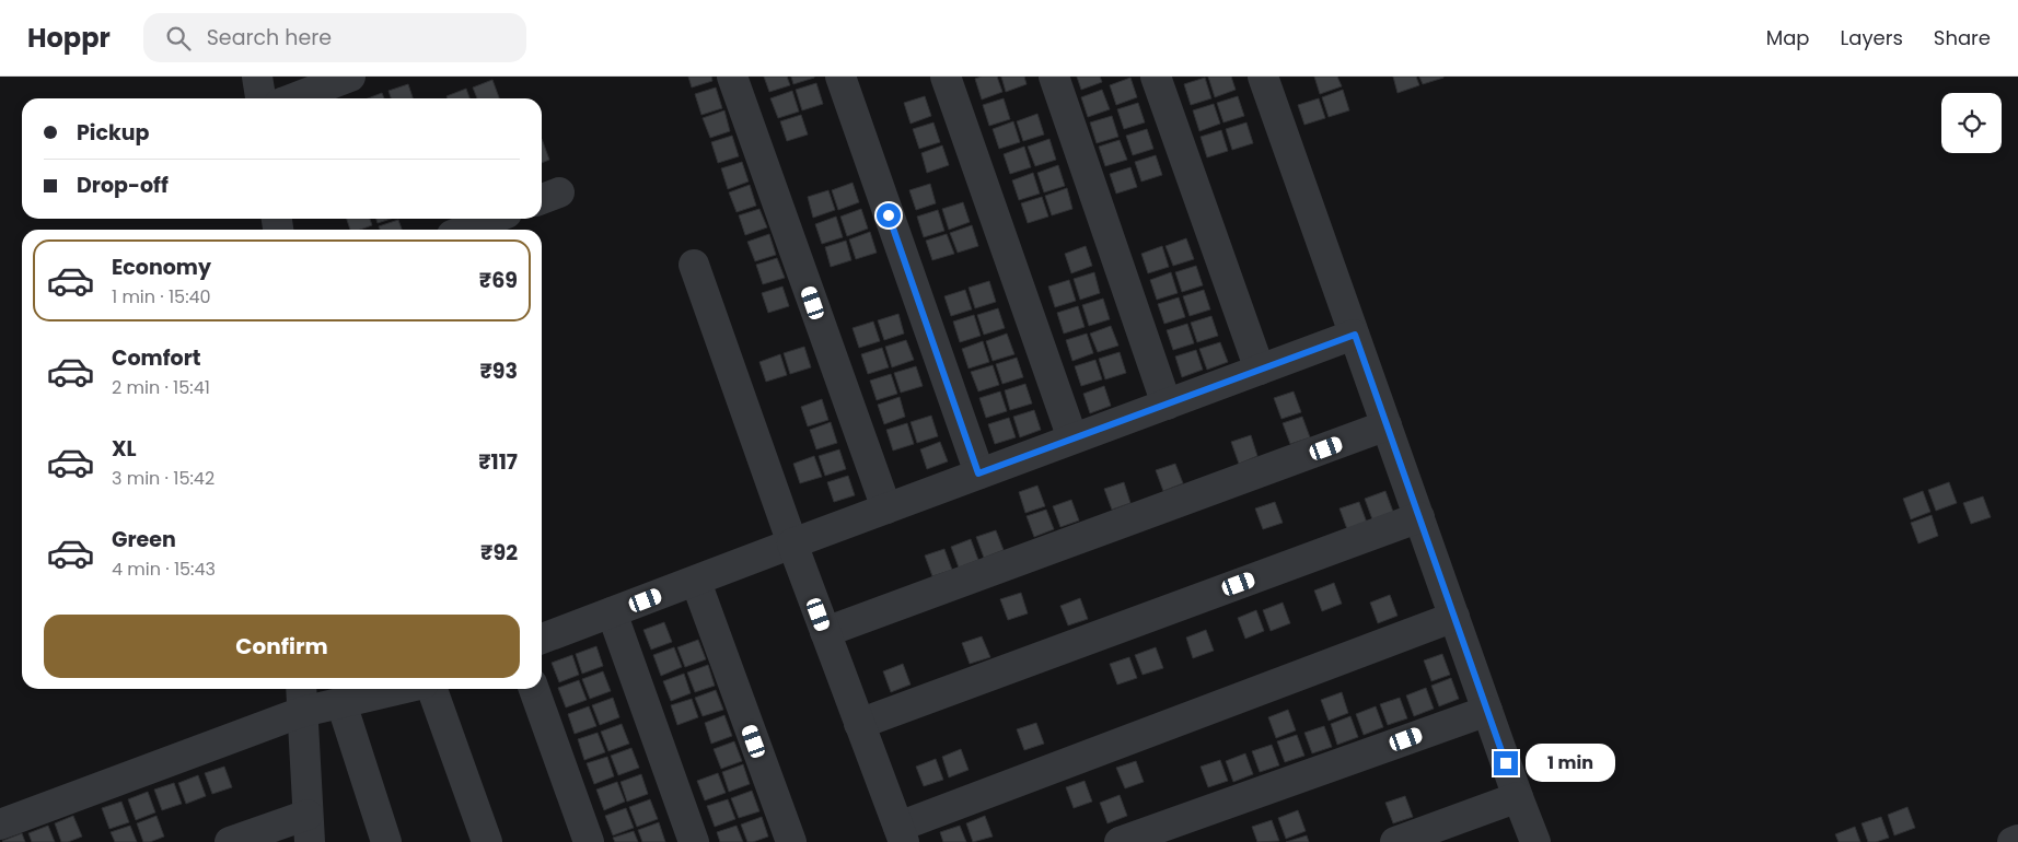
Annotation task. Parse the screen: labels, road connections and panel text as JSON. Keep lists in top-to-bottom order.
{
  "page": {
    "header": "Hoppr",
    "search": "Search here",
    "nav": ["Map", "Layers", "Share"],
    "banner": ["Pickup", "Drop-off"],
    "list": [
      {
        "name": "Economy",
        "note": "1 min · 15:40",
        "value": "₹69"
      },
      {
        "name": "Comfort",
        "note": "2 min · 15:41",
        "value": "₹93"
      },
      {
        "name": "XL",
        "note": "3 min · 15:42",
        "value": "₹117"
      },
      {
        "name": "Green",
        "note": "4 min · 15:43",
        "value": "₹92"
      }
    ],
    "buttons": "Confirm",
    "bubble": "1 min"
  }
}
